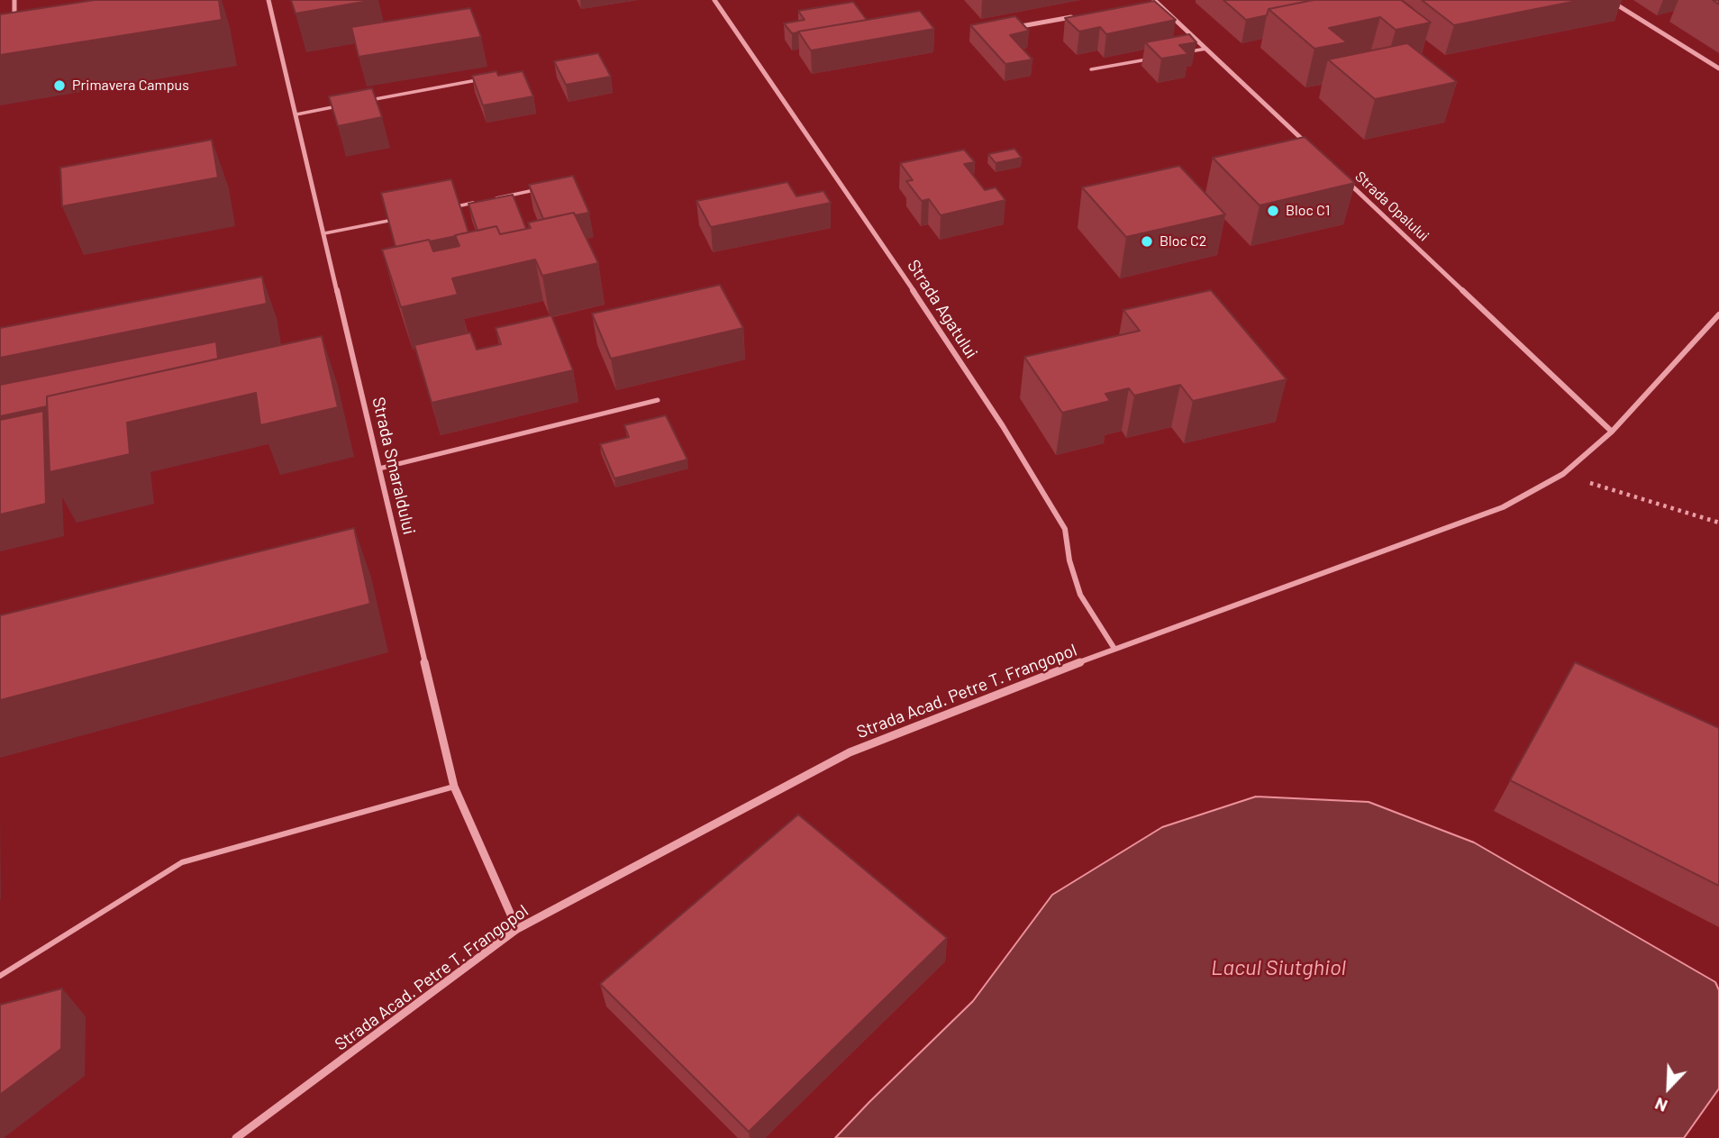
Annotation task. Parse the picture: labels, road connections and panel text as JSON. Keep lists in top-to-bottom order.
{
  "streets": {
    "street": [
      "Strada Opalului",
      "Strada Agatului",
      "Strada Smaraldului",
      "Strada Acad. Petre T. Frangopol"
    ]
  },
  "crossings": [
    ["Strada Opalului", "Strada Acad. Petre T. Frangopol"],
    ["Strada Agatului", "Strada Acad. Petre T. Frangopol"],
    ["Strada Smaraldului", "Strada Acad. Petre T. Frangopol"]
  ],
  "water": ["Lacul Siutghiol"],
  "places": ["Primavera Campus", "Bloc C1", "Bloc C2"],
  "north": "bottom left"
}
